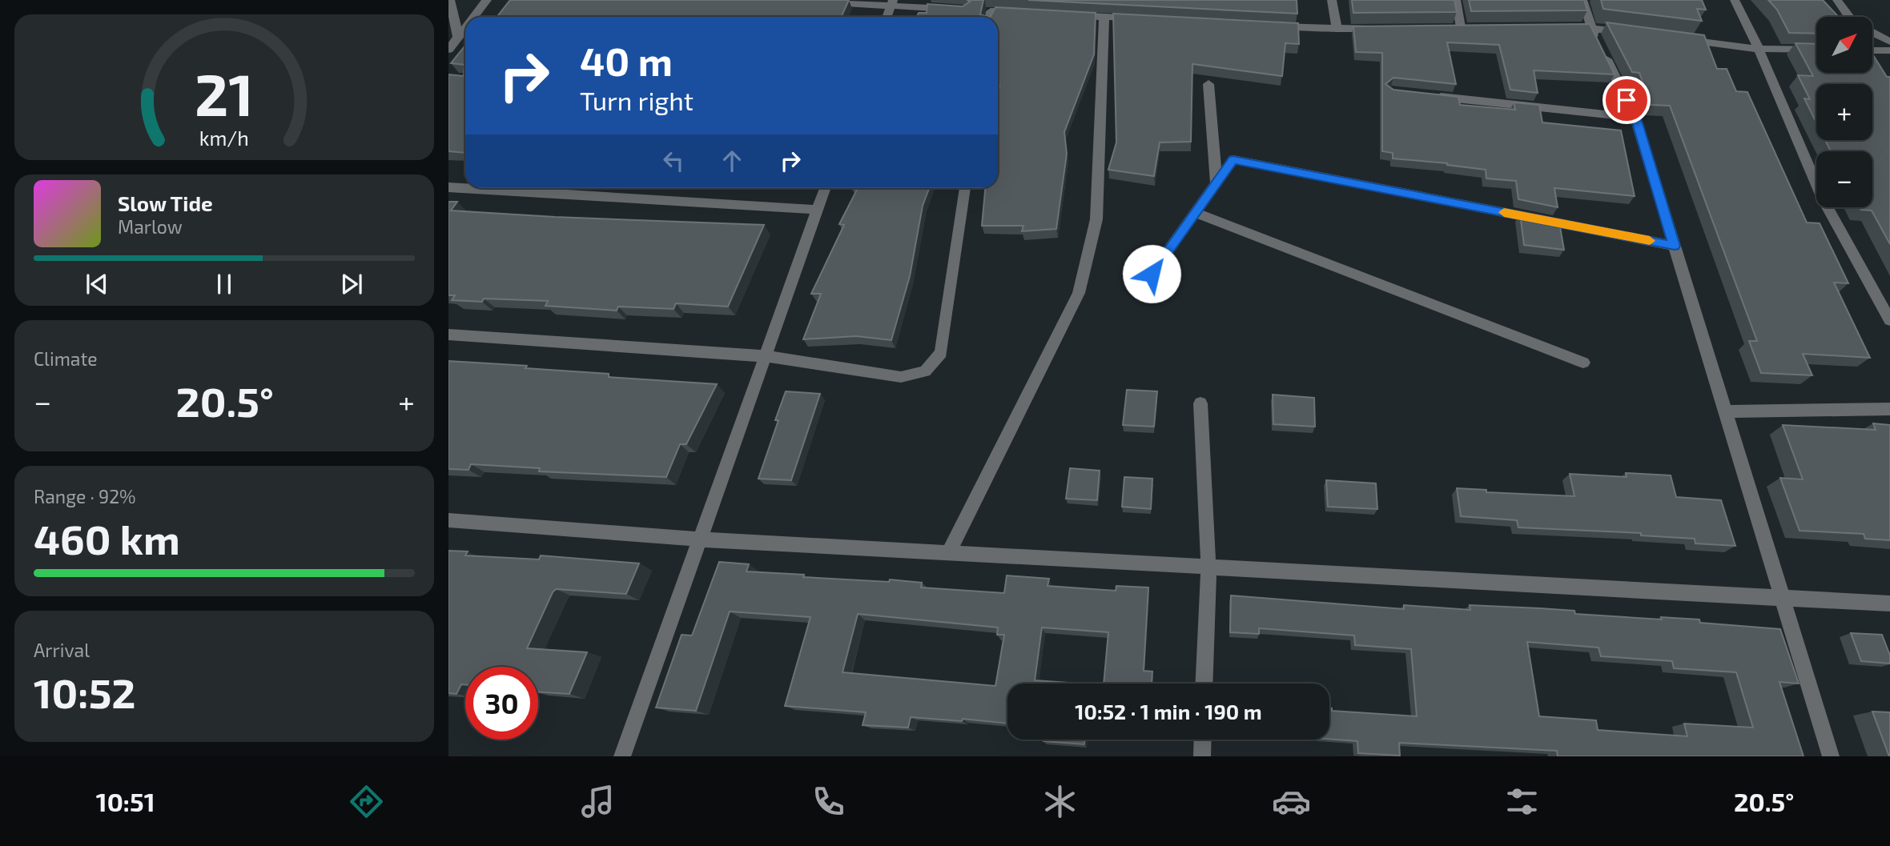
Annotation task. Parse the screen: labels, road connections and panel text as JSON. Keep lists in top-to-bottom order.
{
  "north": "top right",
  "page": {
    "map_buttons": ["+", "−"],
    "turn": ["40 m", "Turn right"],
    "song": ["Slow Tide", "Marlow"],
    "tile": [
      "Climate",
      ["Range · 92%", "460 km"],
      ["Arrival", "10:52"]
    ],
    "heat": ["−", "20.5°", "+"],
    "limit": "30",
    "trip": "10:52 · 1 min · 190 m",
    "tabs": ["10:51", "20.5°"],
    "gauge": ["21", "km/h"]
  }
}
